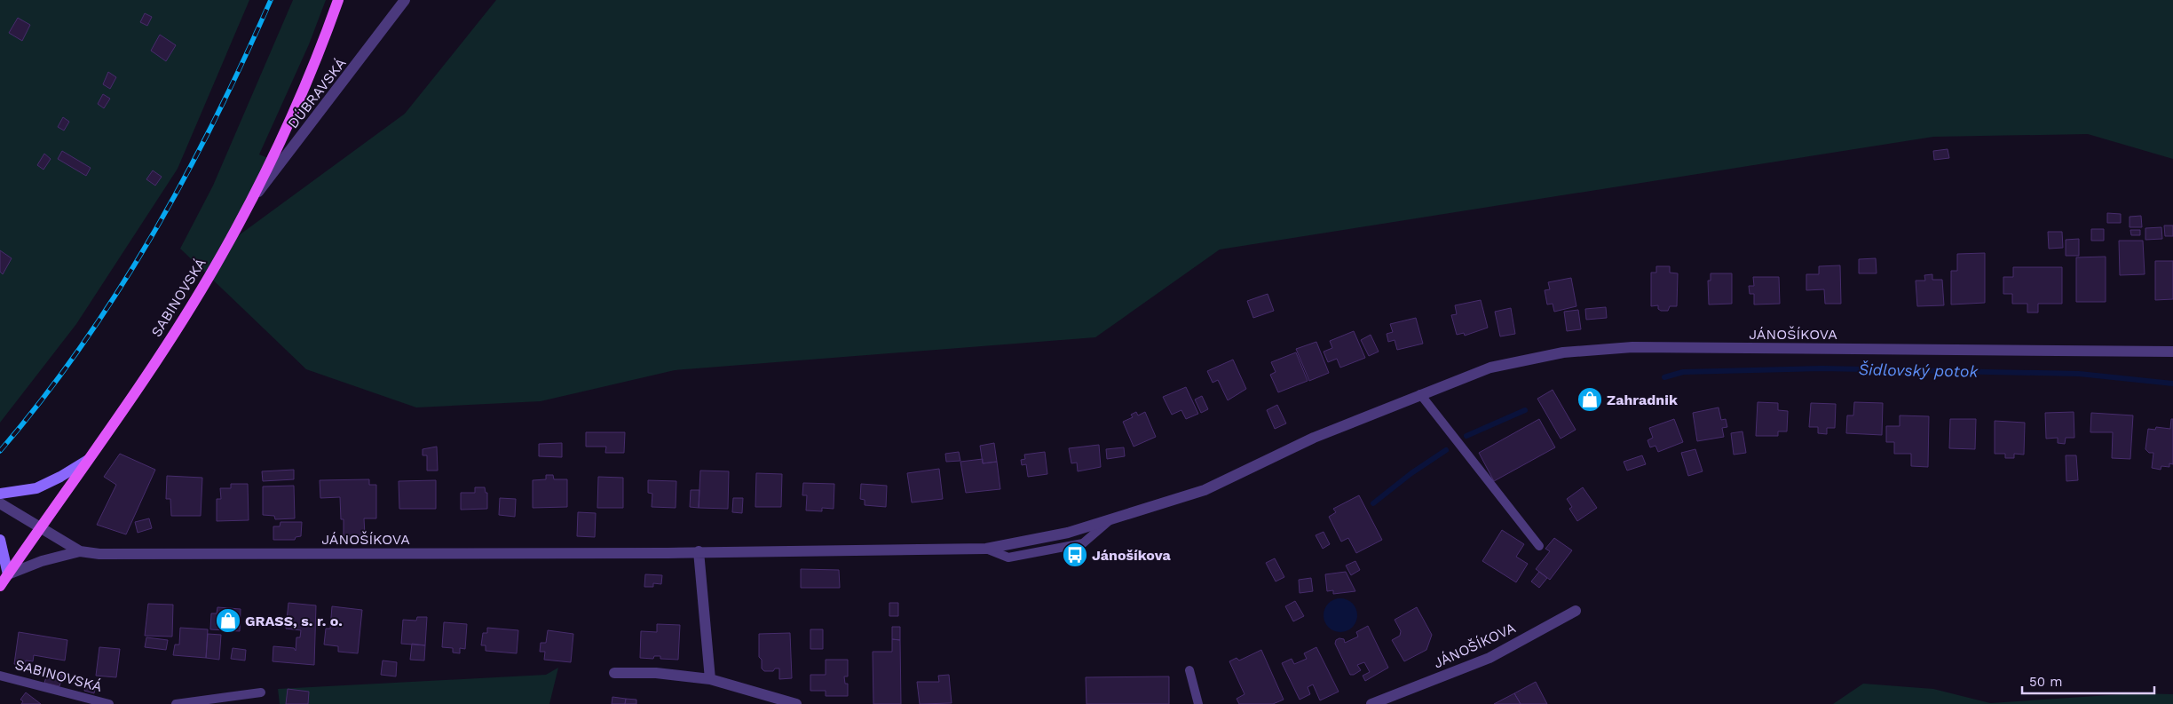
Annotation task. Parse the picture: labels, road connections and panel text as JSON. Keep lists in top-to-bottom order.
{
  "streets": {
    "main road": ["SABINOVSKÁ"],
    "street": ["DÚBRAVSKÁ", "JÁNOŠÍKOVA"]
  },
  "crossings": [
    ["DÚBRAVSKÁ", "SABINOVSKÁ"],
    ["SABINOVSKÁ", "JÁNOŠÍKOVA"]
  ],
  "water": ["Šidlovský potok"],
  "places": {
    "shop": ["Zahradnik", "GRASS, s. r. o."],
    "bus stop": ["Jánošíkova"]
  },
  "scale_bar": "50 m"
}
